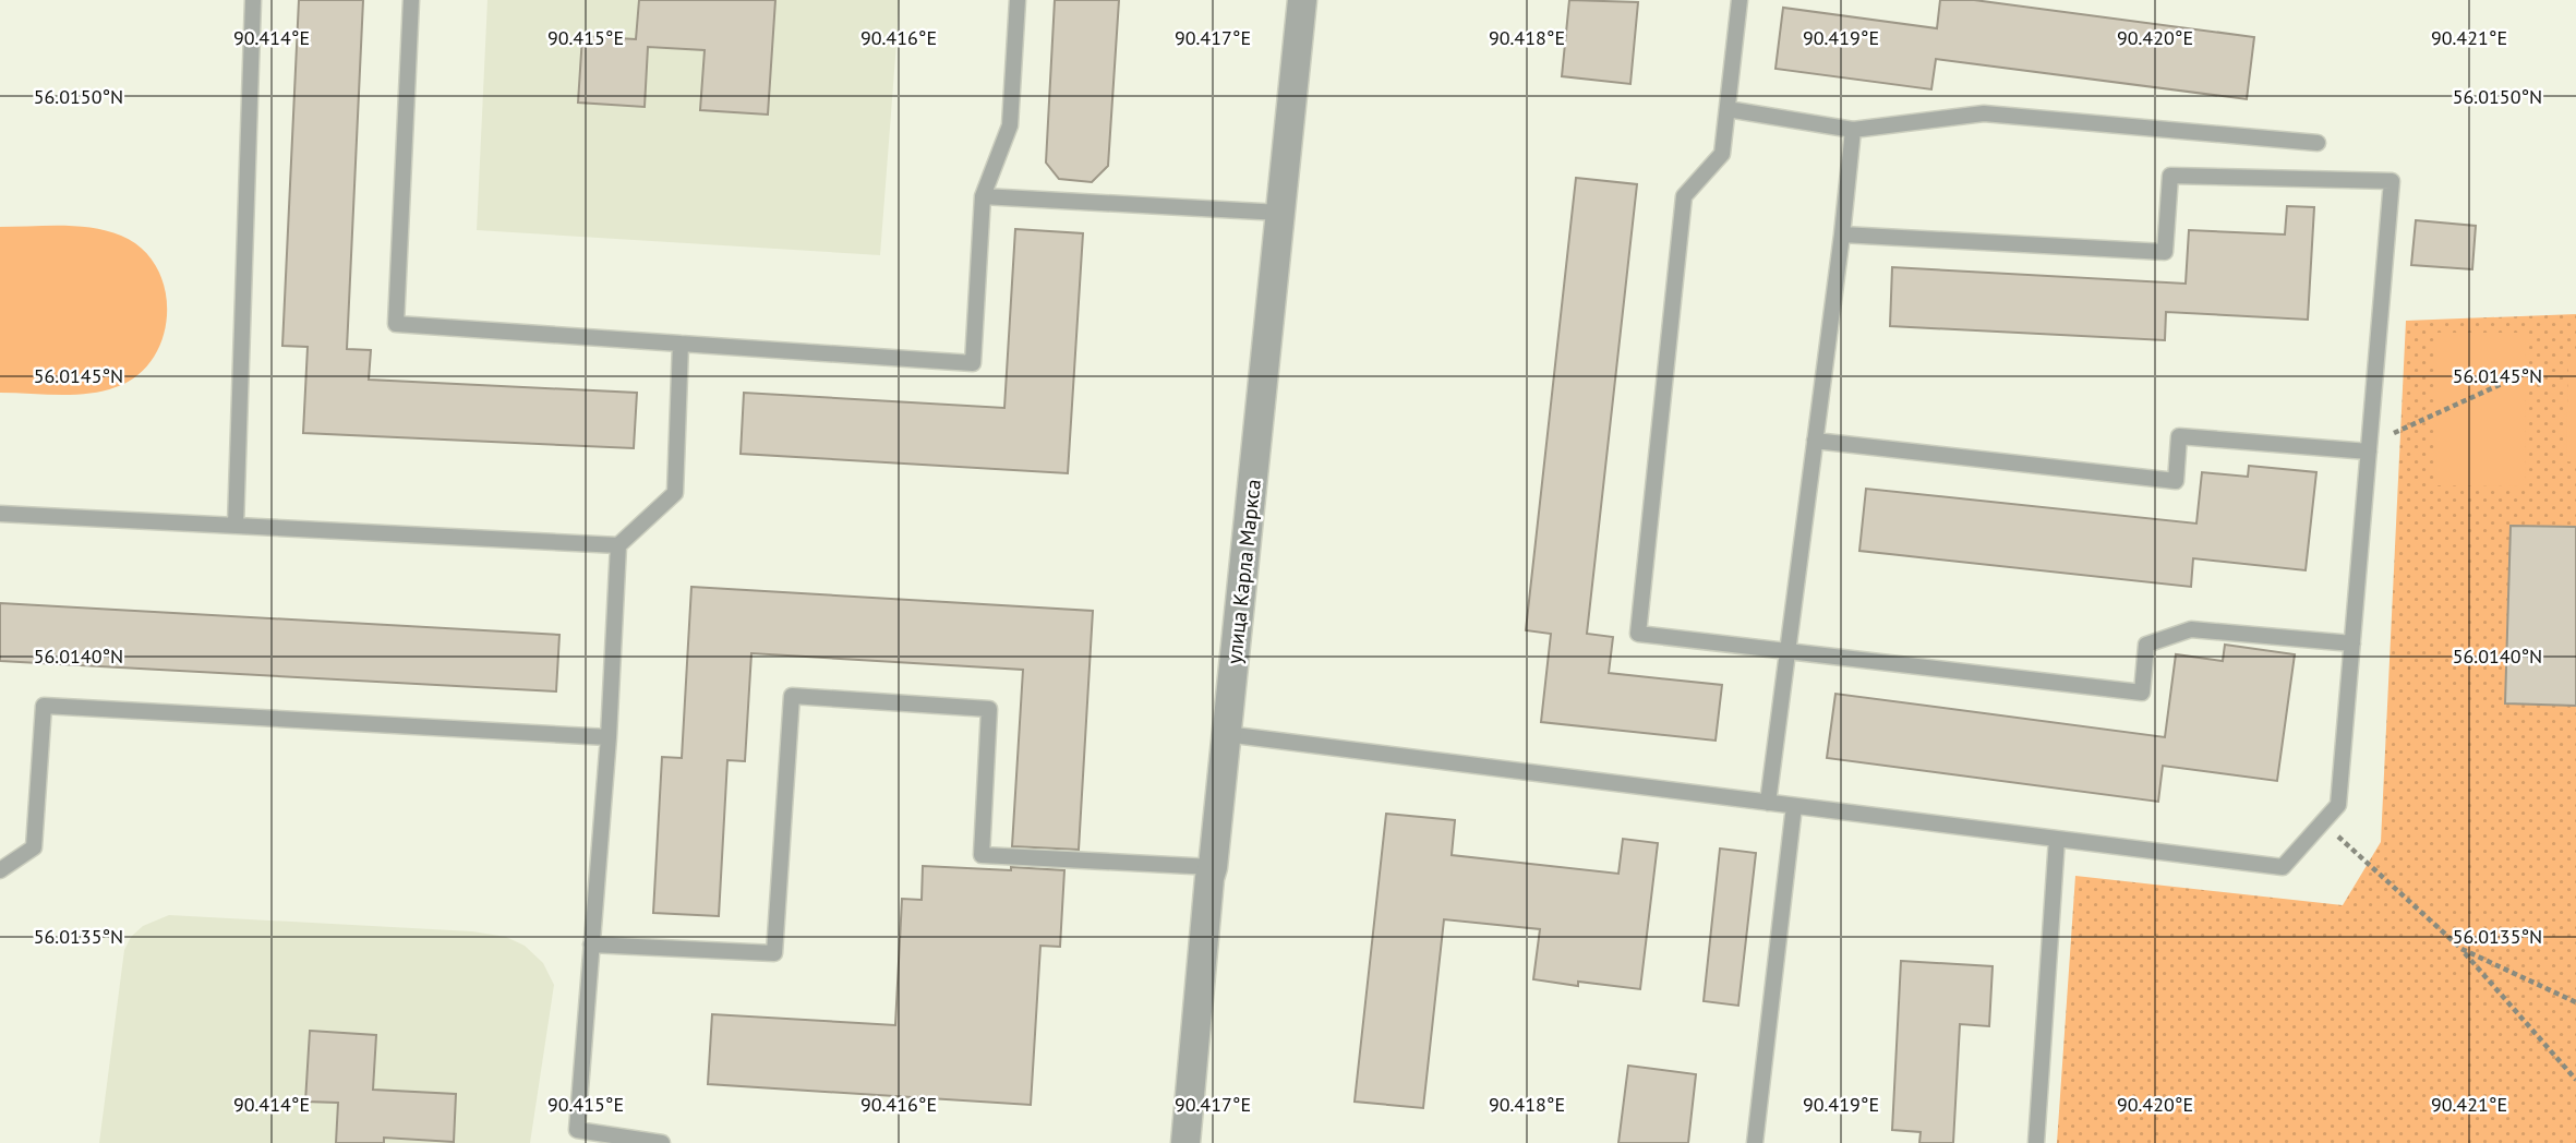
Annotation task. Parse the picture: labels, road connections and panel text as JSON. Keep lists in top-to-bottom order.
{
  "streets": {
    "street": ["улица Карла Маркса"]
  },
  "coordinates": [
    "90.414°E",
    "90.415°E",
    "90.416°E",
    "90.417°E",
    "90.418°E",
    "90.419°E",
    "90.420°E",
    "90.421°E",
    "56.0150°N",
    "56.0145°N",
    "56.0140°N",
    "56.0135°N"
  ]
}
